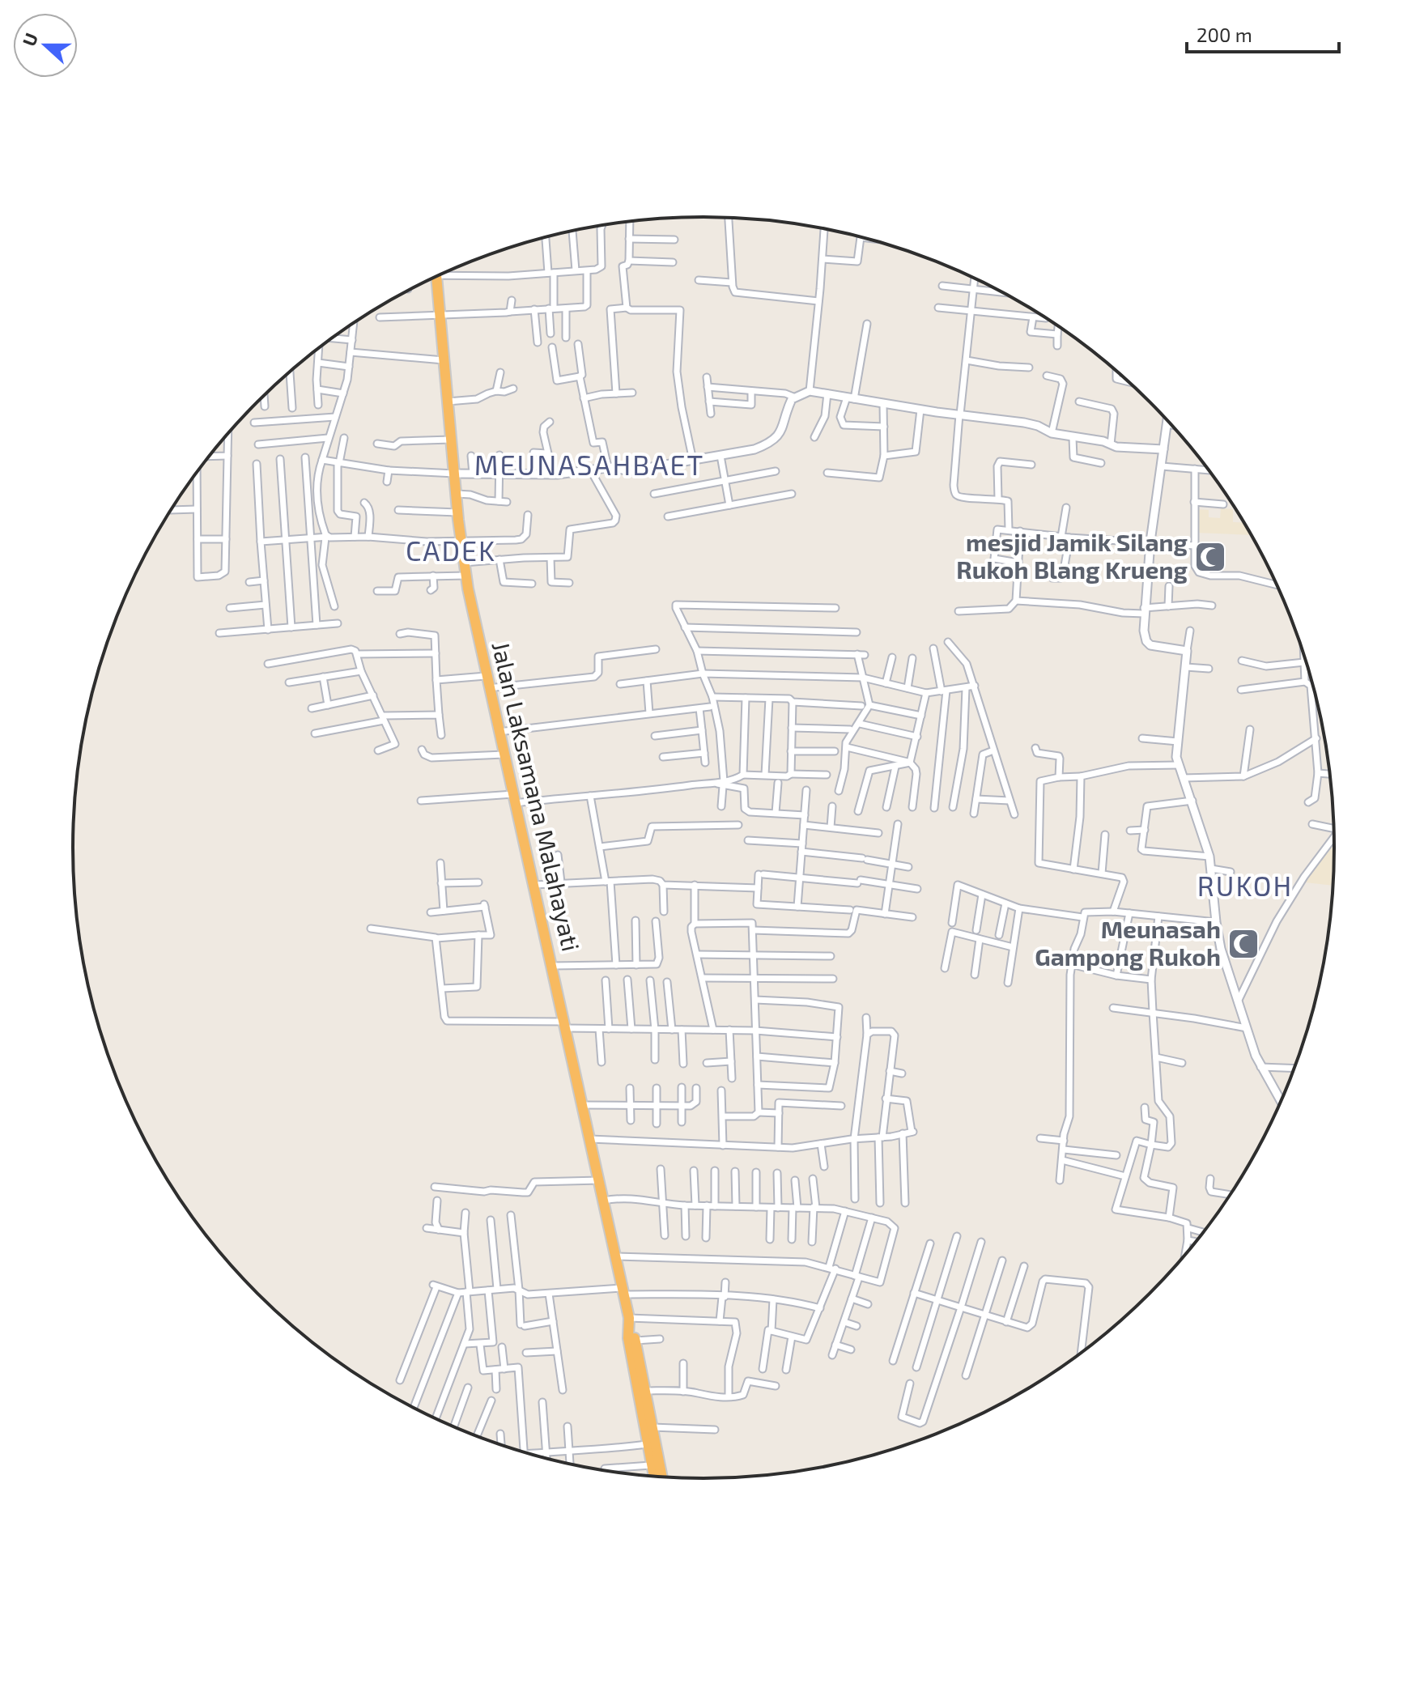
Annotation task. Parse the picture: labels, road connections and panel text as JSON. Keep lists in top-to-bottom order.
{
  "streets": {
    "highway": ["Jalan Laksamana Malahayati"]
  },
  "districts": ["MEUNASAHBAET", "CADEK", "RUKOH"],
  "places": {
    "mosque": ["mesjid Jamik Silang Rukoh Blang Krueng", "Meunasah Gampong Rukoh"]
  },
  "scale_bar": "200 m",
  "north": "left"
}
